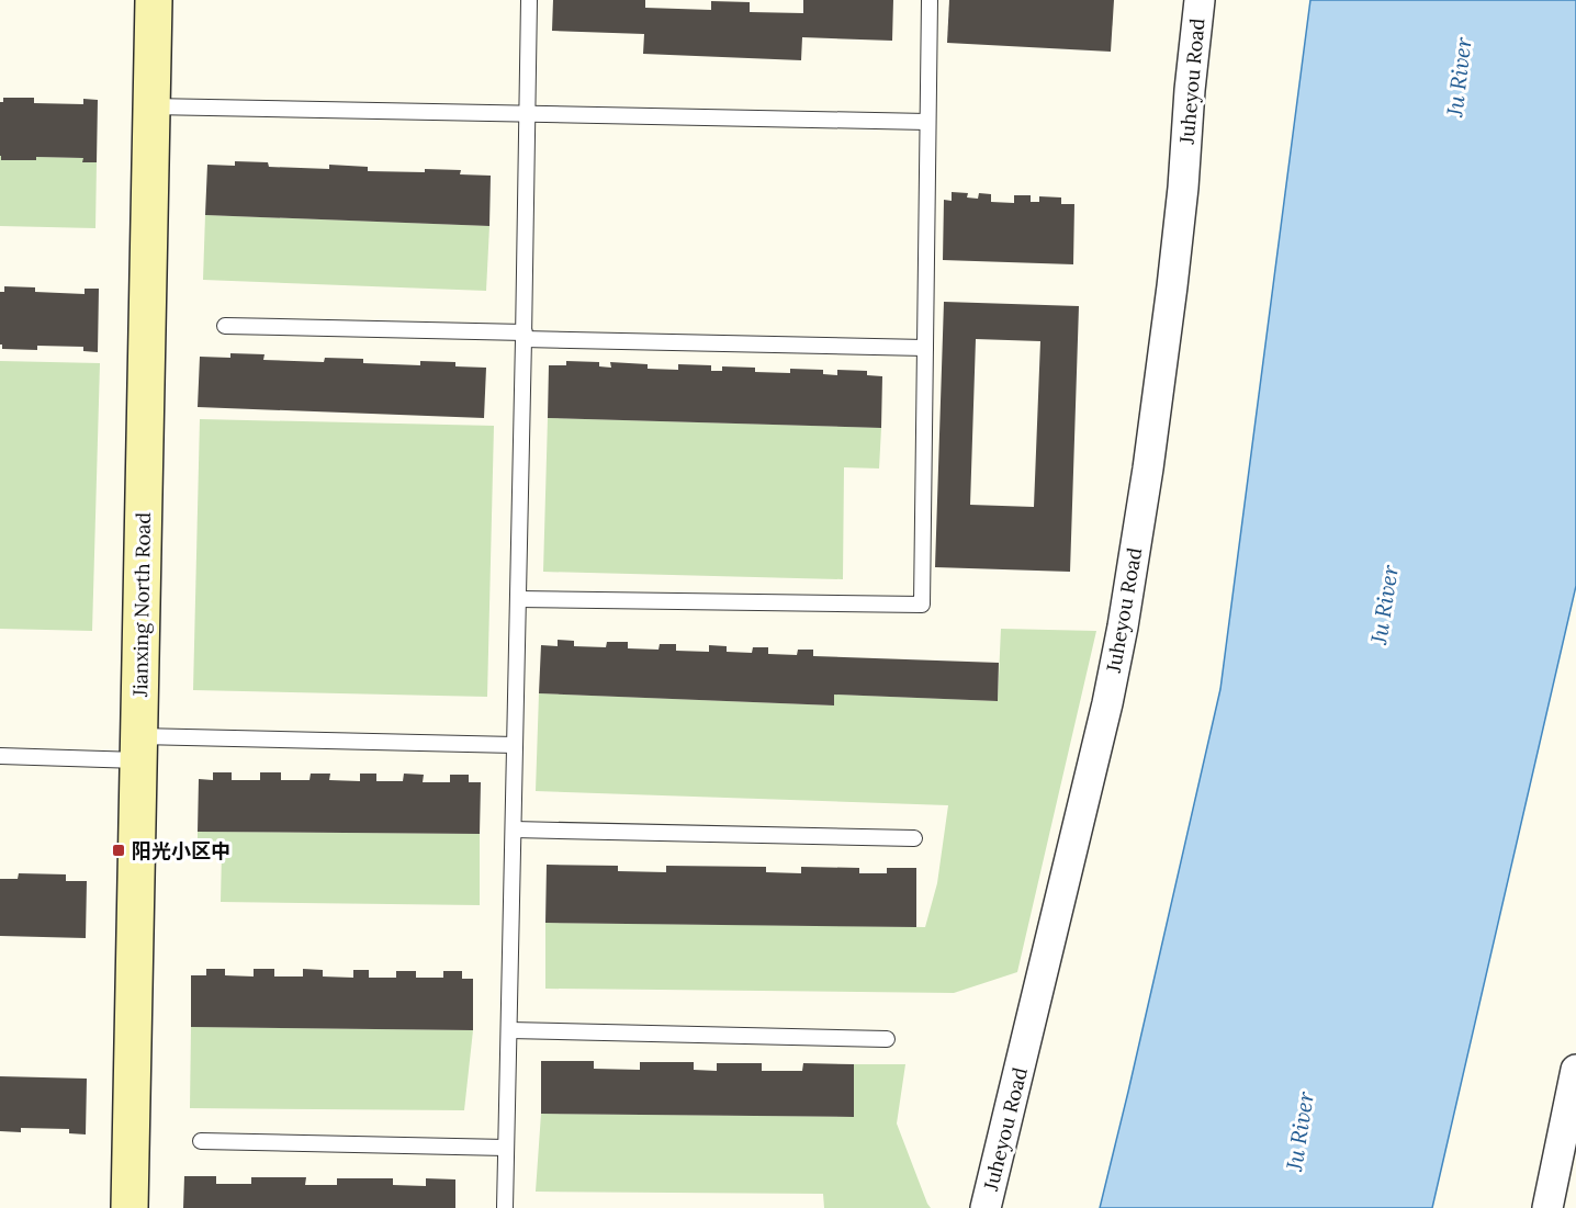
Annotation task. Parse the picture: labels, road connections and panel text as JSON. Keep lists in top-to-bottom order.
{
  "streets": {
    "street": ["Juheyou Road", "Jianxing North Road"]
  },
  "water": ["Ju River"],
  "places": {
    "transit": ["阳光小区中"]
  }
}
